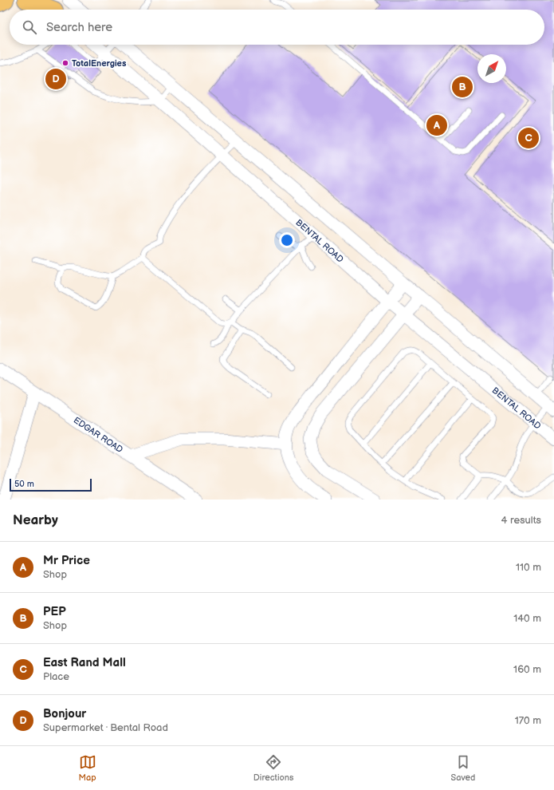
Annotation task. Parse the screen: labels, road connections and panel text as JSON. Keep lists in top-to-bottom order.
{
  "streets": {
    "street": ["BENTAL ROAD", "EDGAR ROAD"]
  },
  "places": ["TotalEnergies"],
  "scale_bar": "50 m",
  "north": "top right",
  "page": {
    "search": "Search here",
    "pins": [
      "D",
      "B",
      "A",
      "C"
    ],
    "scale": "50 m",
    "heading": ["Nearby", "4 results"],
    "list": [
      {
        "mark": "A",
        "name": "Mr Price",
        "note": "Shop",
        "value": "110 m"
      },
      {
        "mark": "B",
        "name": "PEP",
        "note": "Shop",
        "value": "140 m"
      },
      {
        "mark": "C",
        "name": "East Rand Mall",
        "note": "Place",
        "value": "160 m"
      },
      {
        "mark": "D",
        "name": "Bonjour",
        "note": "Supermarket · Bental Road",
        "value": "170 m"
      }
    ],
    "nav": ["Map", "Directions", "Saved"]
  }
}
